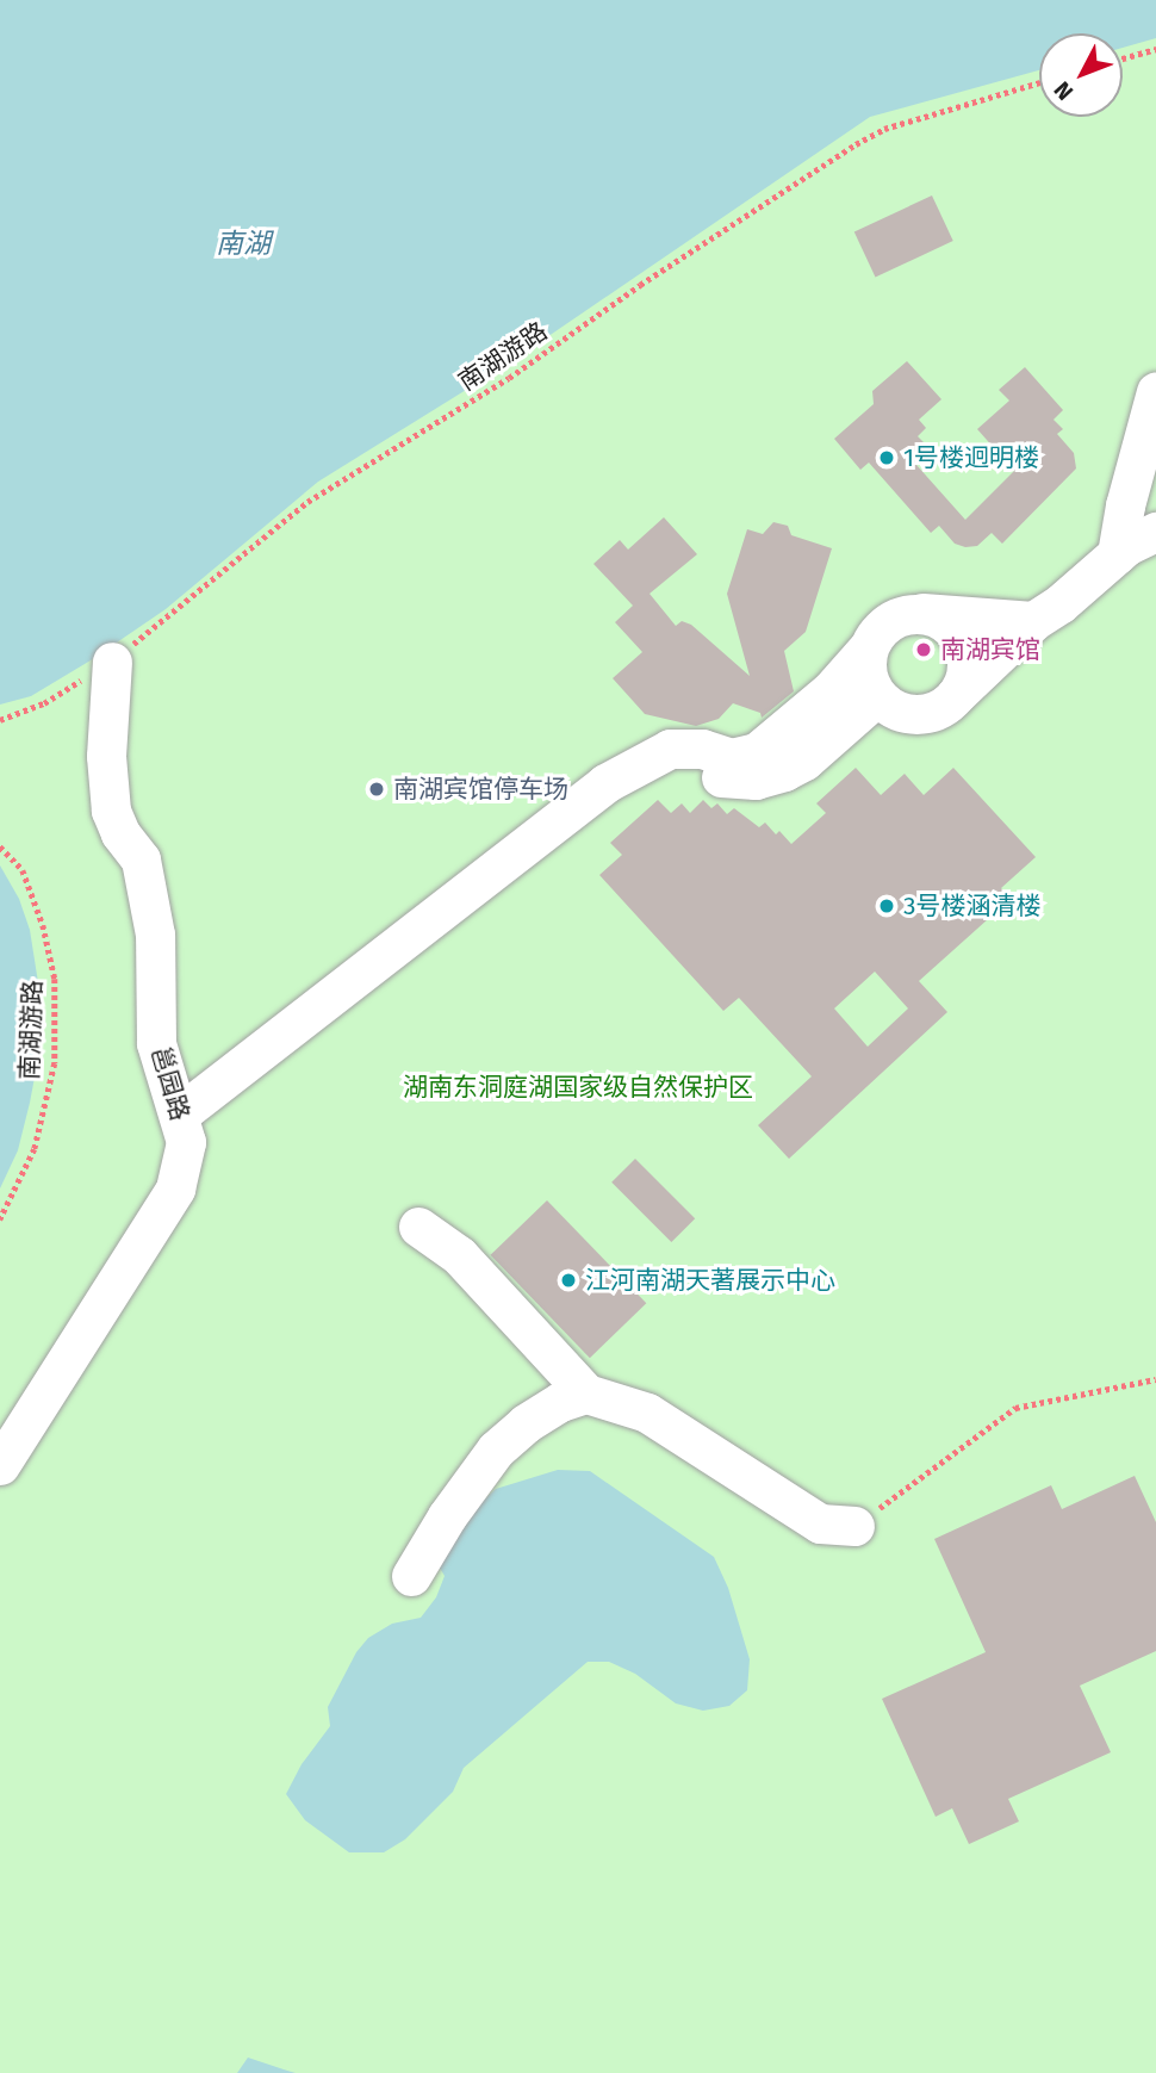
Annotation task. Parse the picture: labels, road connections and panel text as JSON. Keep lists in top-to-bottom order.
{
  "streets": {
    "street": ["邕园路"],
    "path": ["南湖游路"]
  },
  "crossings": [
    ["南湖游路", "邕园路"]
  ],
  "water": ["南湖"],
  "parks": ["湖南东洞庭湖国家级自然保护区"],
  "places": [
    "1号楼迥明楼",
    "南湖宾馆",
    "南湖宾馆停车场",
    "3号楼涵清楼",
    "江河南湖天著展示中心"
  ],
  "north": "bottom left"
}
